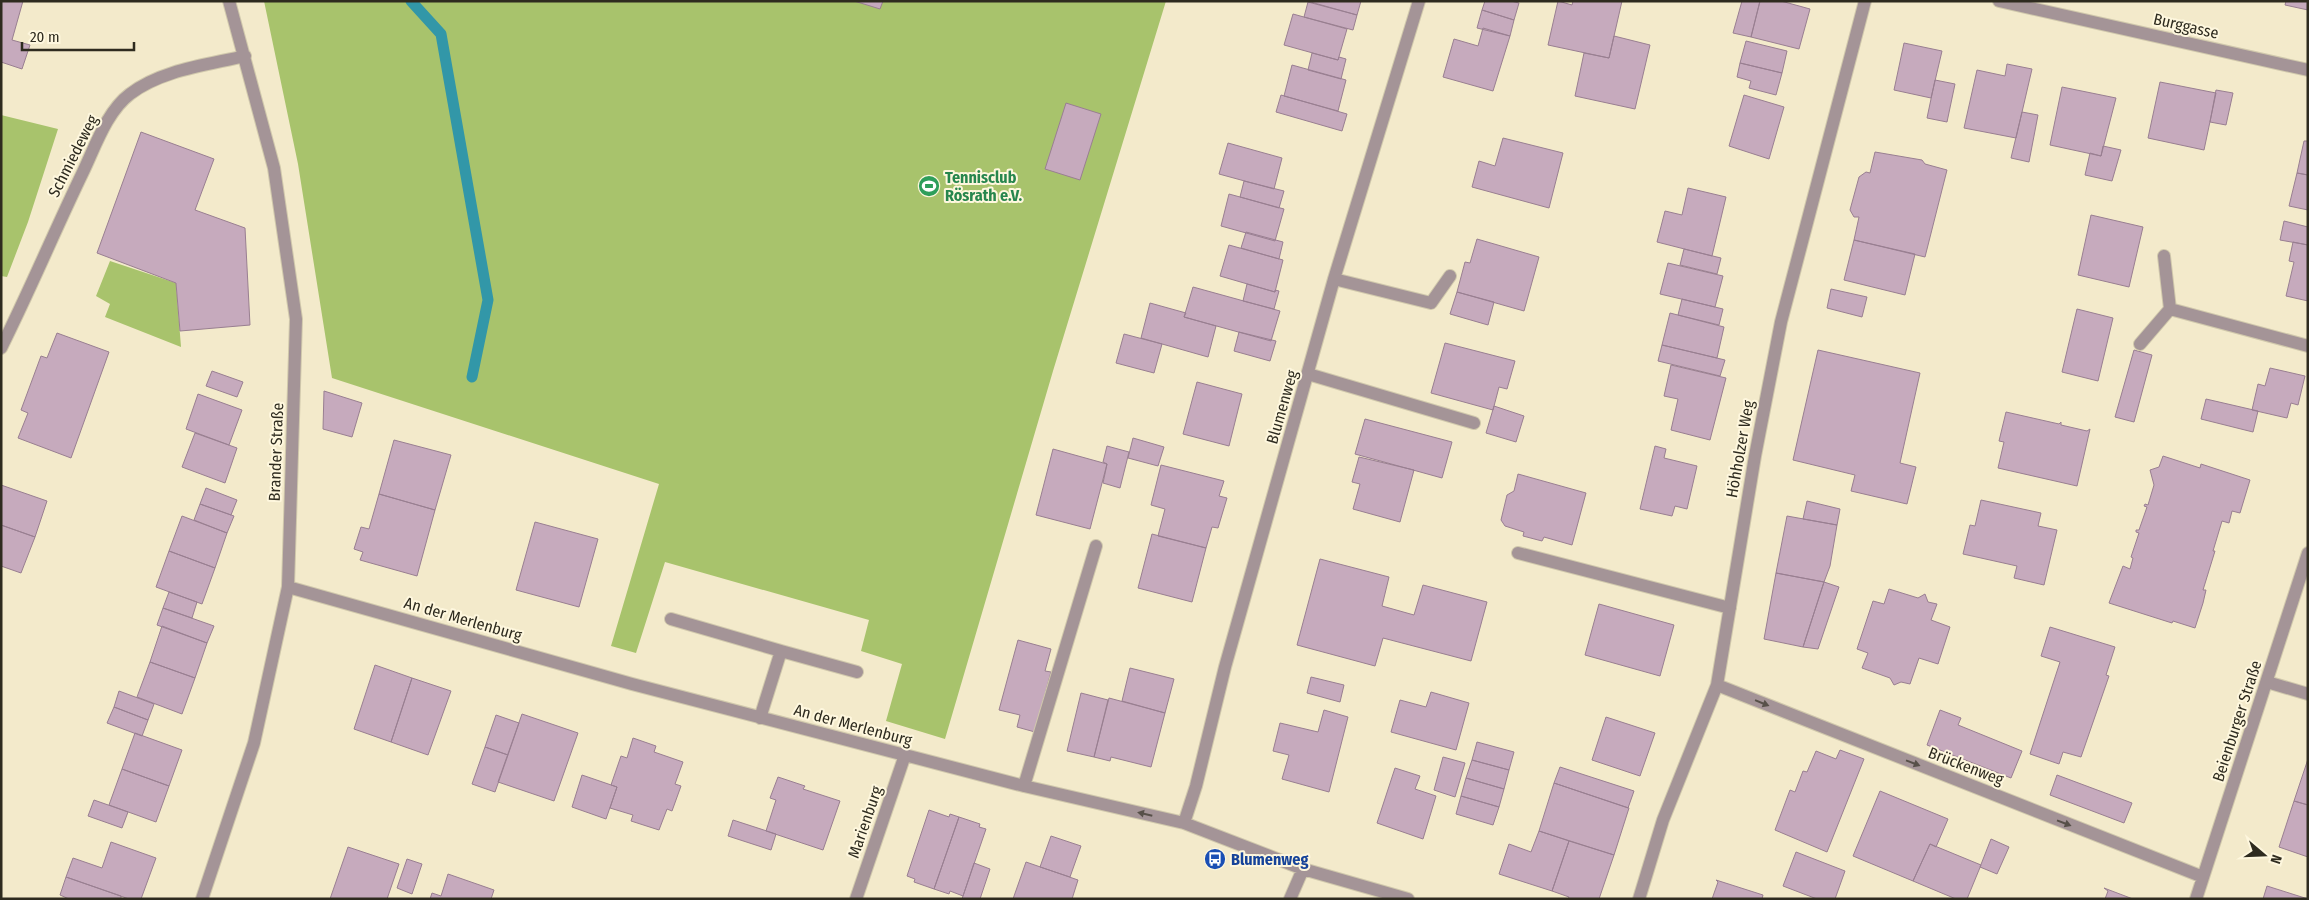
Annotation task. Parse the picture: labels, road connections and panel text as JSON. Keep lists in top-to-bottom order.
{
  "streets": {
    "street": [
      "Burggasse",
      "Schmiedeweg",
      "Blumenweg",
      "Höhholzer Weg",
      "Brander Straße",
      "An der Merlenburg",
      "Beienburger Straße",
      "Brückenweg",
      "Marienburg"
    ]
  },
  "crossings": [
    ["Schmiedeweg", "Brander Straße"],
    ["Blumenweg", "An der Merlenburg"],
    ["Höhholzer Weg", "Brückenweg"],
    ["Brander Straße", "An der Merlenburg"],
    ["An der Merlenburg", "Marienburg"],
    ["Beienburger Straße", "Brückenweg"]
  ],
  "one_way": ["Brückenweg"],
  "places": {
    "sports": ["Tennisclub Rösrath e.V."],
    "bus stop": ["Blumenweg"]
  },
  "scale_bar": "20 m",
  "north": "right"
}
